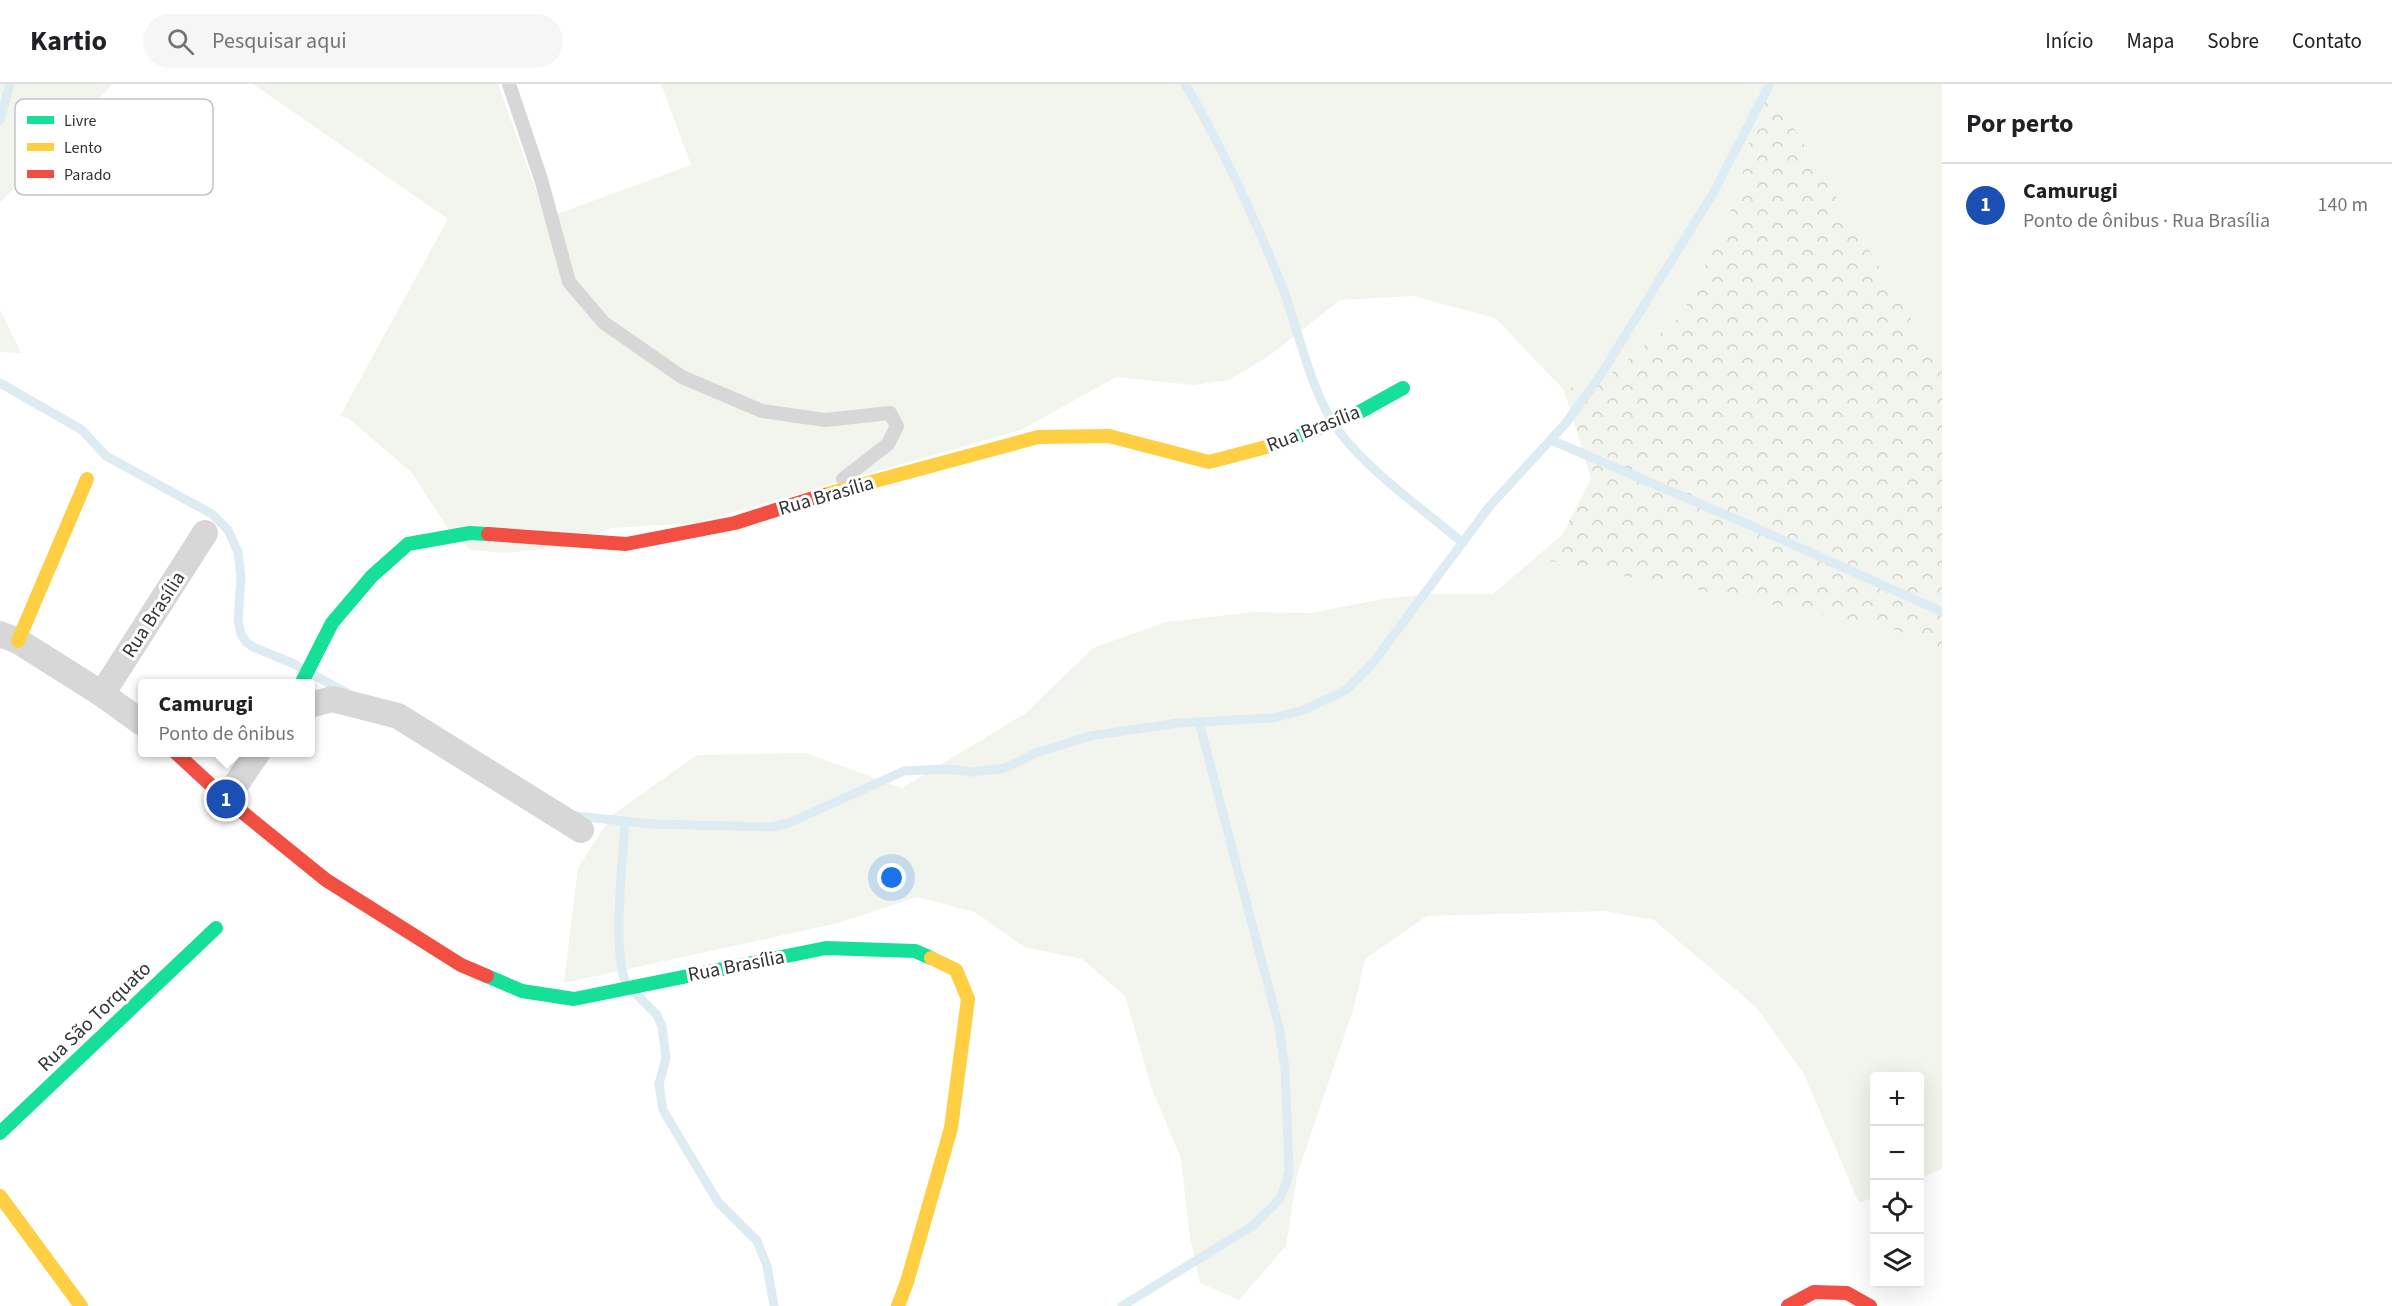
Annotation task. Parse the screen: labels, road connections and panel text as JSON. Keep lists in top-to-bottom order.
{
  "streets": {
    "street": ["Rua Brasília", "Rua São Torquato"]
  },
  "legend": ["Livre", "Lento", "Parado"],
  "page": {
    "header": "Kartio",
    "search": "Pesquisar aqui",
    "nav": [
      "Início",
      "Mapa",
      "Sobre",
      "Contato"
    ],
    "heading": "Por perto",
    "list": [
      {
        "mark": "1",
        "name": "Camurugi",
        "note": "Ponto de ônibus · Rua Brasília",
        "value": "140 m"
      }
    ],
    "popup": ["Camurugi", "Ponto de ônibus"],
    "pins": "1",
    "map_buttons": ["+", "−"]
  }
}
